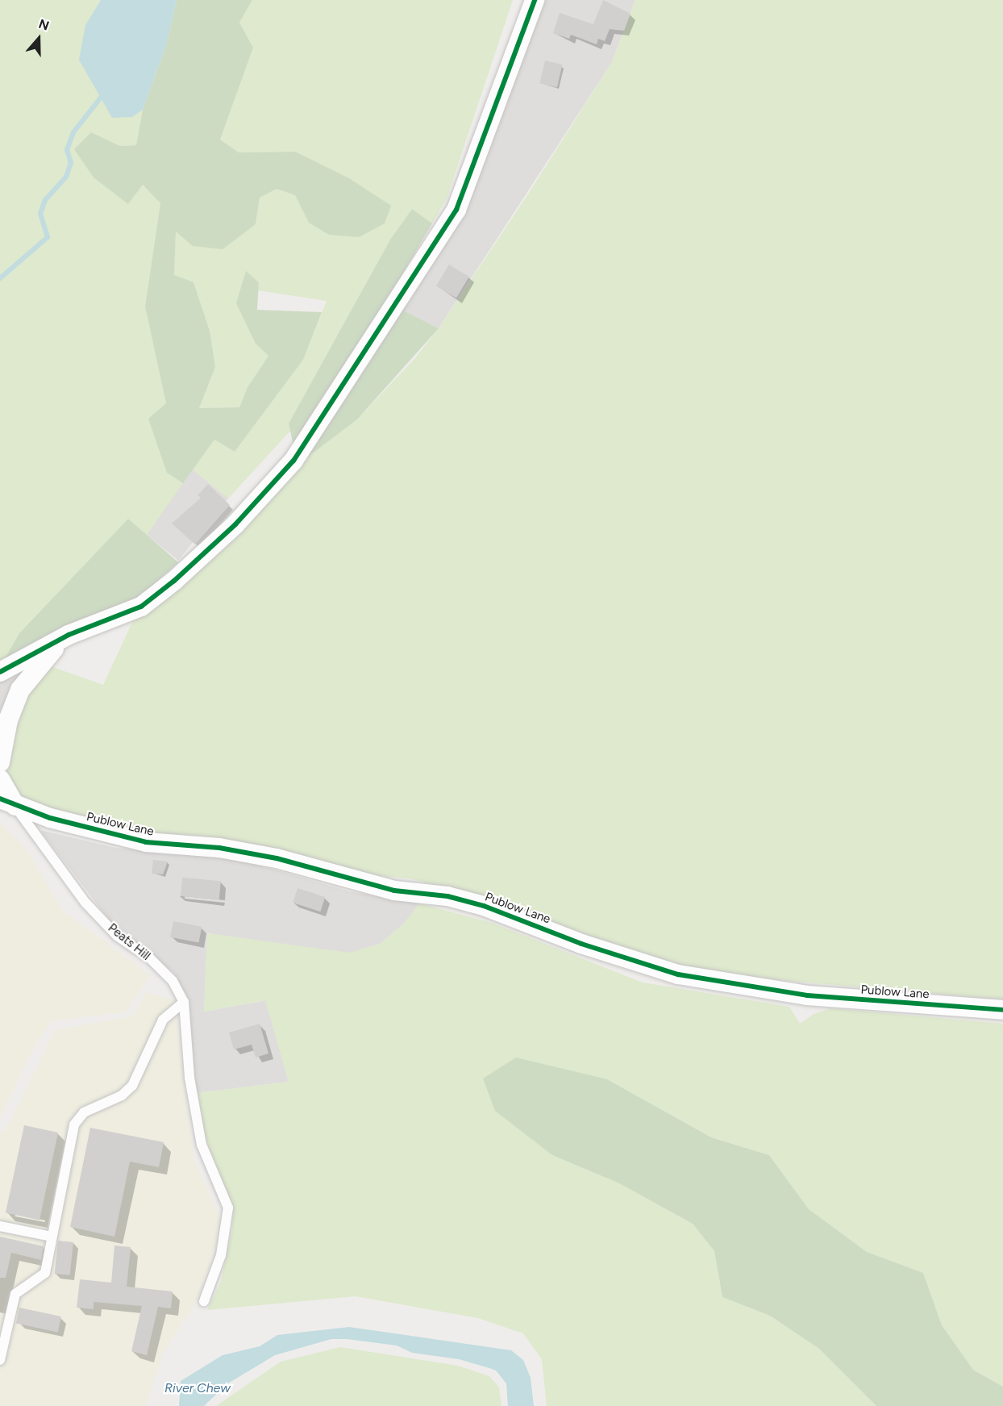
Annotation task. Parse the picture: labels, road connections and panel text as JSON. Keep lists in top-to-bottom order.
{
  "streets": {
    "street": ["Publow Lane"],
    "lane": ["Peats Hill"]
  },
  "crossings": [
    ["Publow Lane", "Peats Hill"]
  ],
  "water": ["River Chew"],
  "north": "top"
}
